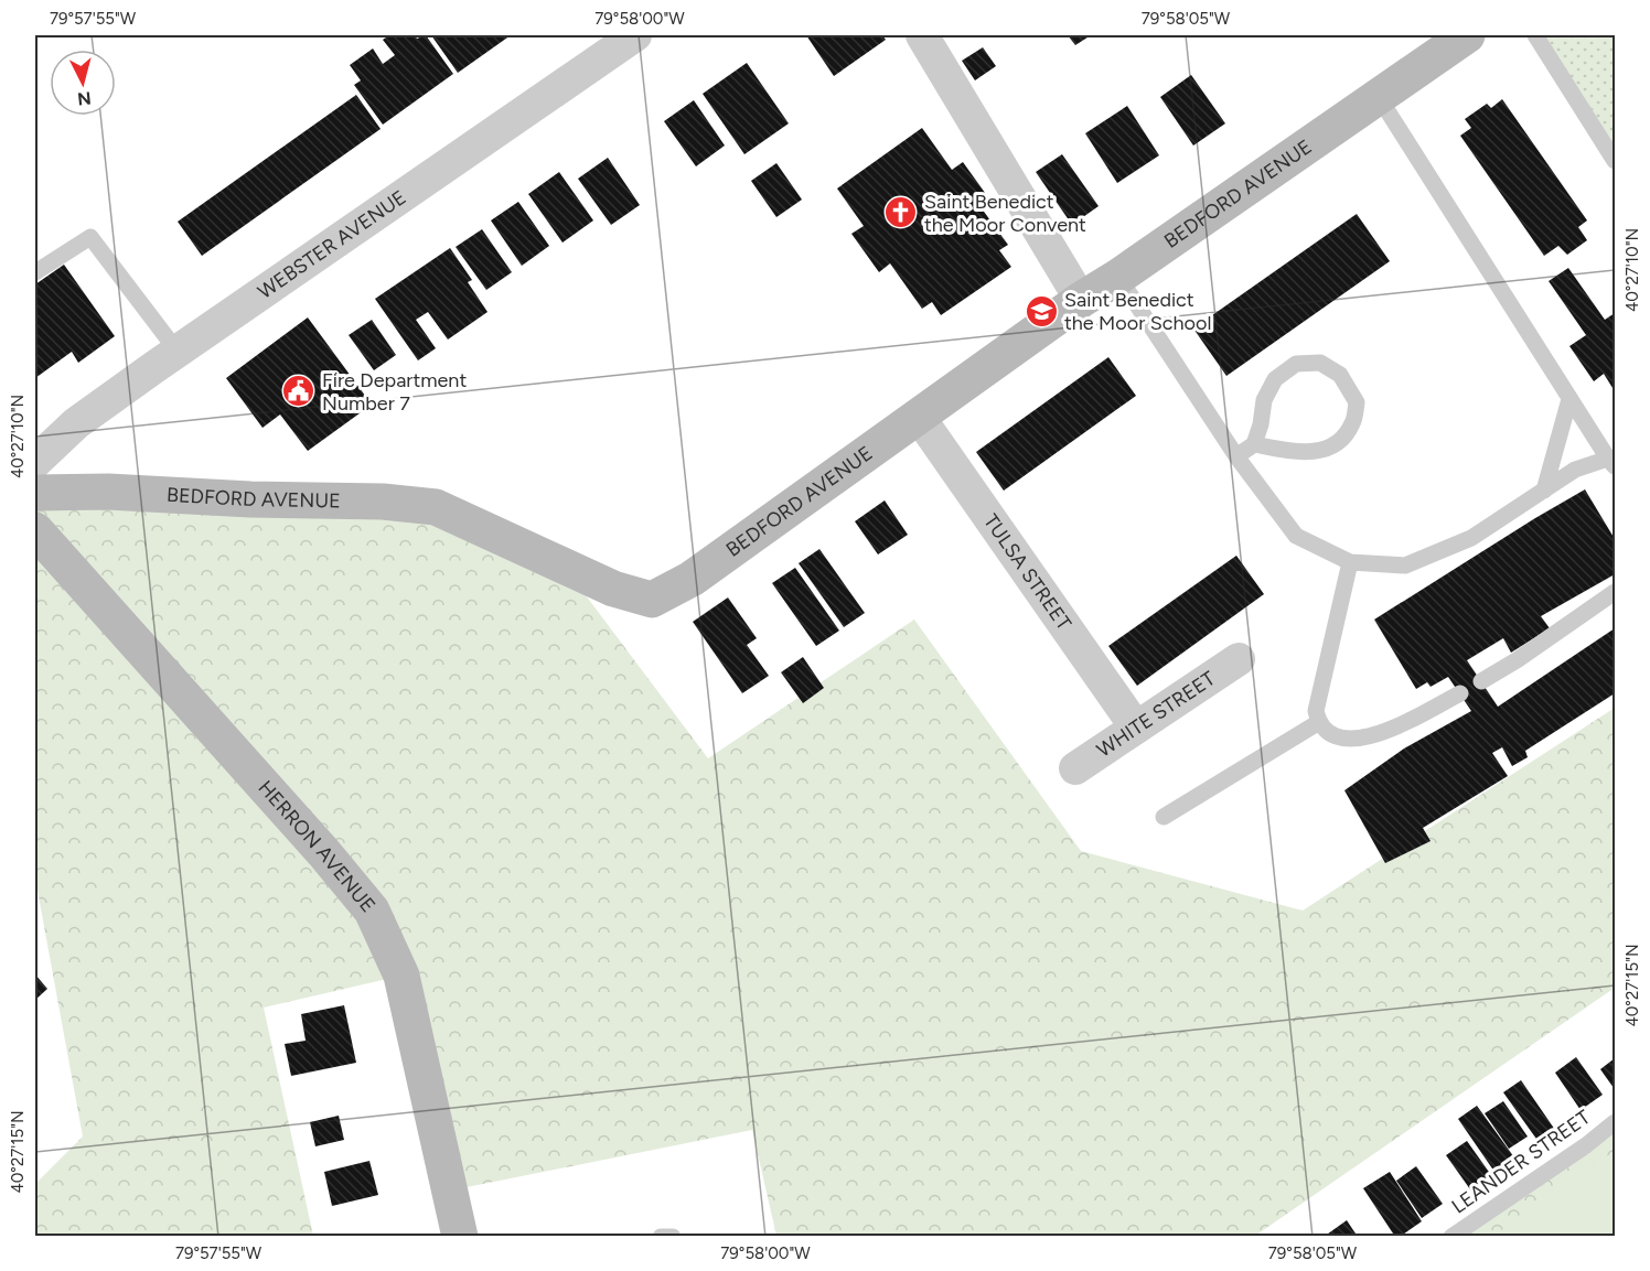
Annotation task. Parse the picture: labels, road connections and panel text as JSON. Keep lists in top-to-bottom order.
{
  "streets": {
    "street": [
      "BEDFORD AVENUE",
      "WEBSTER AVENUE",
      "TULSA STREET",
      "WHITE STREET",
      "HERRON AVENUE"
    ],
    "lane": ["LEANDER STREET"]
  },
  "crossings": [
    ["BEDFORD AVENUE", "TULSA STREET"],
    ["TULSA STREET", "WHITE STREET"]
  ],
  "places": {
    "church": ["Saint Benedict the Moor Convent"],
    "school or university": ["Saint Benedict the Moor School"],
    "public building": ["Fire Department Number 7"]
  },
  "north": "bottom",
  "coordinates": [
    "79°57'55\"W",
    "79°58'00\"W",
    "79°58'05\"W",
    "40°27'10\"N",
    "40°27'15\"N"
  ]
}
